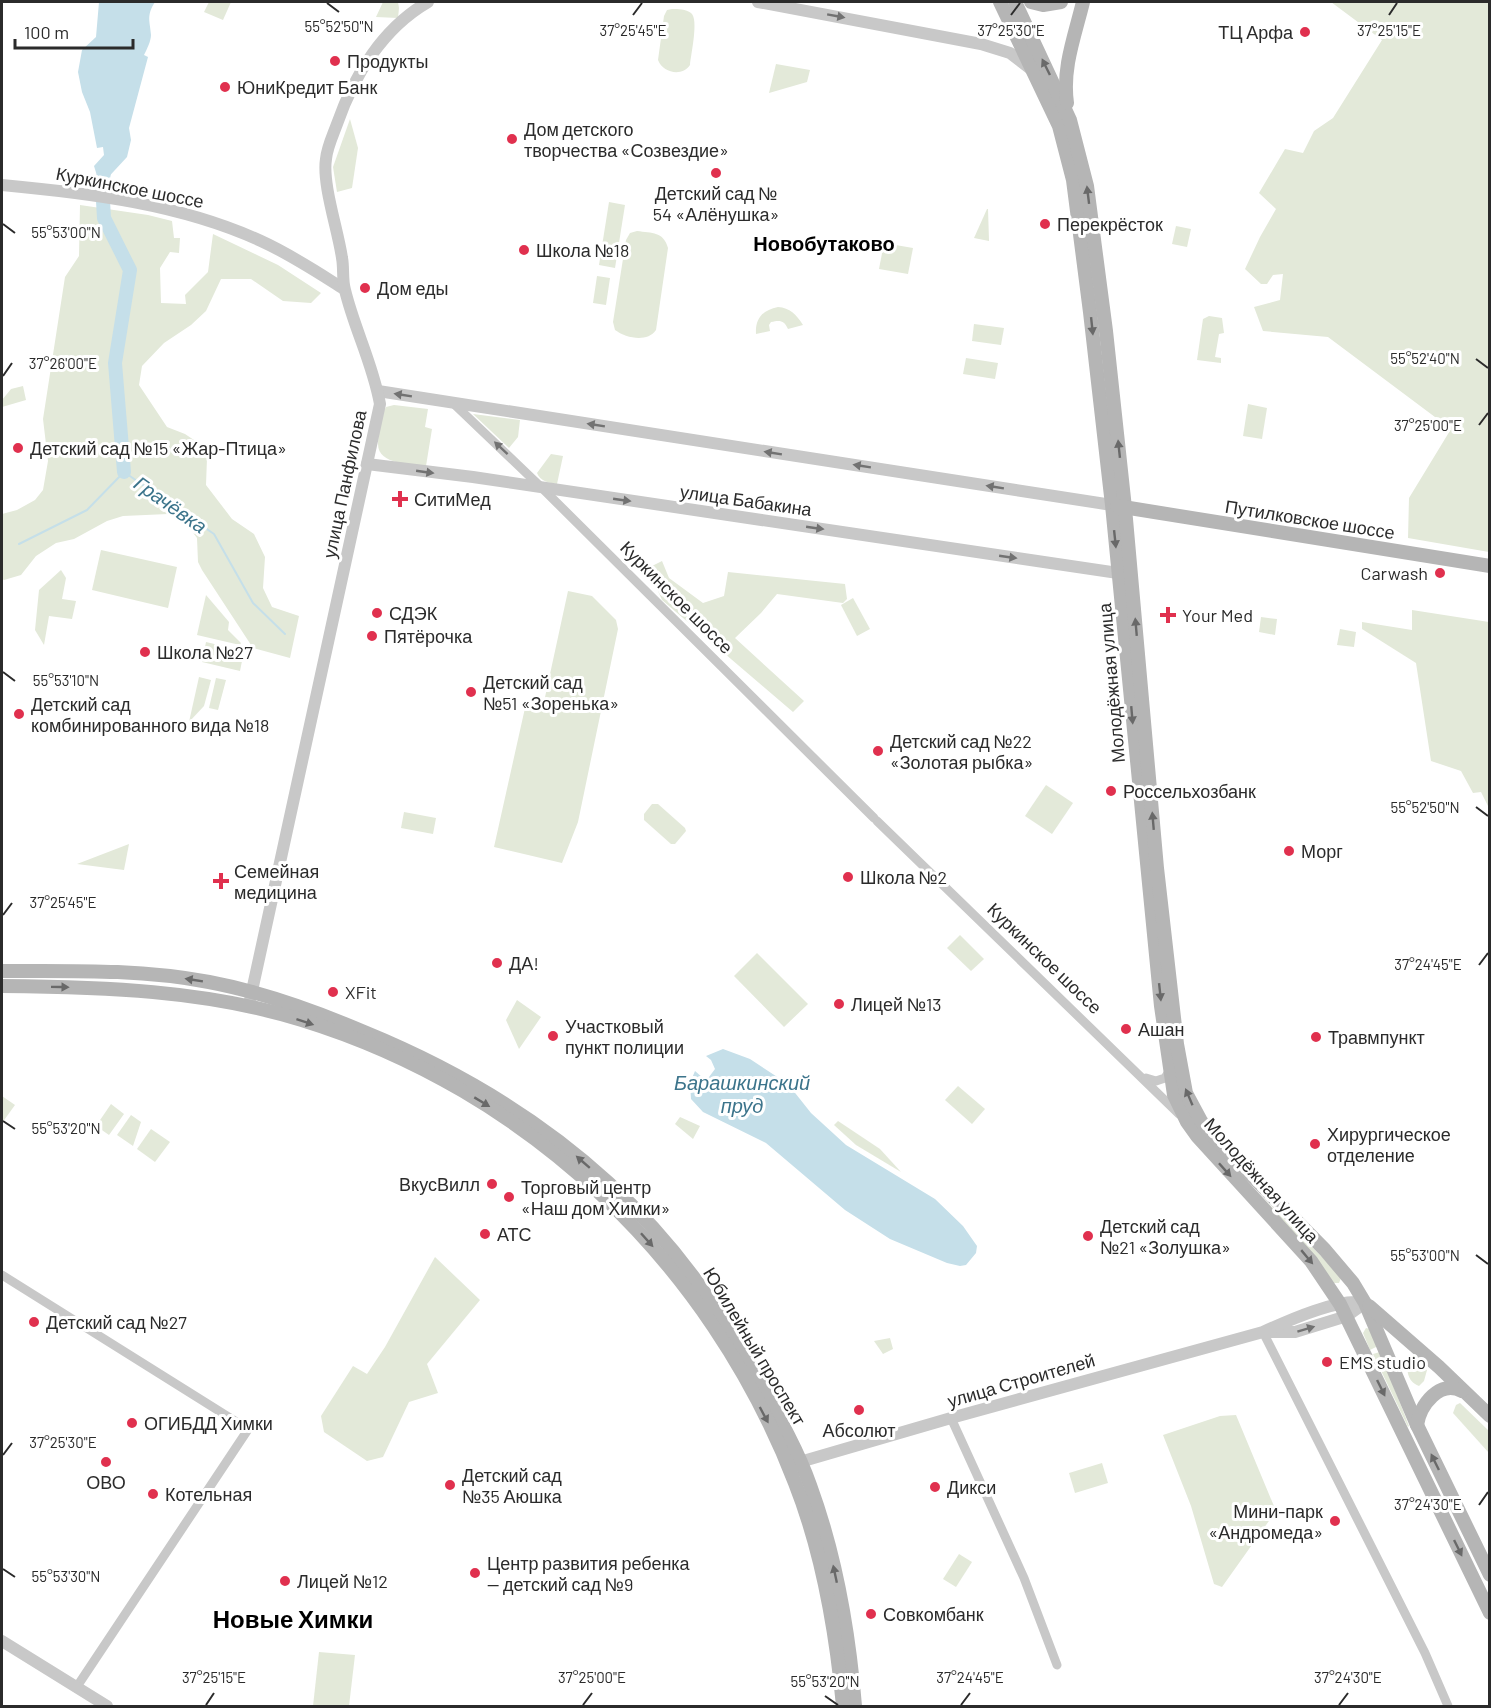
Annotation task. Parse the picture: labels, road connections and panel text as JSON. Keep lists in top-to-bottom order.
{
  "streets": {
    "main road": ["Путилковское шоссе", "Молодёжная улица", "Юбилейный проспект"],
    "street": [
      "Куркинское шоссе",
      "улица Панфилова",
      "улица Бабакина",
      "улица Строителей"
    ]
  },
  "crossings": [
    ["Куркинское шоссе", "улица Панфилова"],
    ["Куркинское шоссе", "улица Бабакина"],
    ["Куркинское шоссе", "Молодёжная улица"],
    ["улица Панфилова", "улица Бабакина"],
    ["улица Панфилова", "Юбилейный проспект"],
    ["улица Бабакина", "Молодёжная улица"],
    ["Путилковское шоссе", "Молодёжная улица"],
    ["Молодёжная улица", "улица Строителей"],
    ["Юбилейный проспект", "улица Строителей"]
  ],
  "districts": ["Новобутаково", "Новые Химки"],
  "water": ["Грачёвка", "Барашкинский пруд"],
  "places": {
    "other": [
      "ТЦ Арфа",
      "Продукты",
      "ЮниКредит Банк",
      "Дом детского творчества «Созвездие»",
      "Детский сад № 54 «Алёнушка»",
      "Перекрёсток",
      "Школа №18",
      "Дом еды",
      "Детский сад №15 «Жар-Птица»",
      "Carwash",
      "СДЭК",
      "Пятёрочка",
      "Школа №27",
      "Детский сад №51 «Зоренька»",
      "Детский сад комбинированного вида №18",
      "Детский сад №22 «Золотая рыбка»",
      "Россельхозбанк",
      "Морг",
      "Школа №2",
      "ДА!",
      "XFit",
      "Лицей №13",
      "Ашан",
      "Участковый пункт полиции",
      "Травмпункт",
      "Хирургическое отделение",
      "ВкусВилл",
      "Торговый центр «Наш дом Химки»",
      "АТС",
      "Детский сад №21 «Золушка»",
      "Детский сад №27",
      "EMS studio",
      "Абсолют",
      "ОГИБДД Химки",
      "ОВО",
      "Детский сад №35 Аюшка",
      "Дикси",
      "Котельная",
      "Мини-парк «Андромеда»",
      "Центр развития ребенка — детский сад №9",
      "Лицей №12",
      "Совкомбанк"
    ],
    "health": ["СитиМед", "Your Med", "Семейная медицина"]
  },
  "scale_bar": "100 m",
  "coordinates": [
    "55°52'50\"N",
    "37°25'45\"E",
    "37°25'30\"E",
    "37°25'15\"E",
    "55°53'00\"N",
    "55°52'40\"N",
    "37°26'00\"E",
    "37°25'00\"E",
    "55°53'10\"N",
    "37°24'45\"E",
    "55°53'20\"N",
    "37°24'30\"E",
    "55°53'30\"N"
  ]
}
